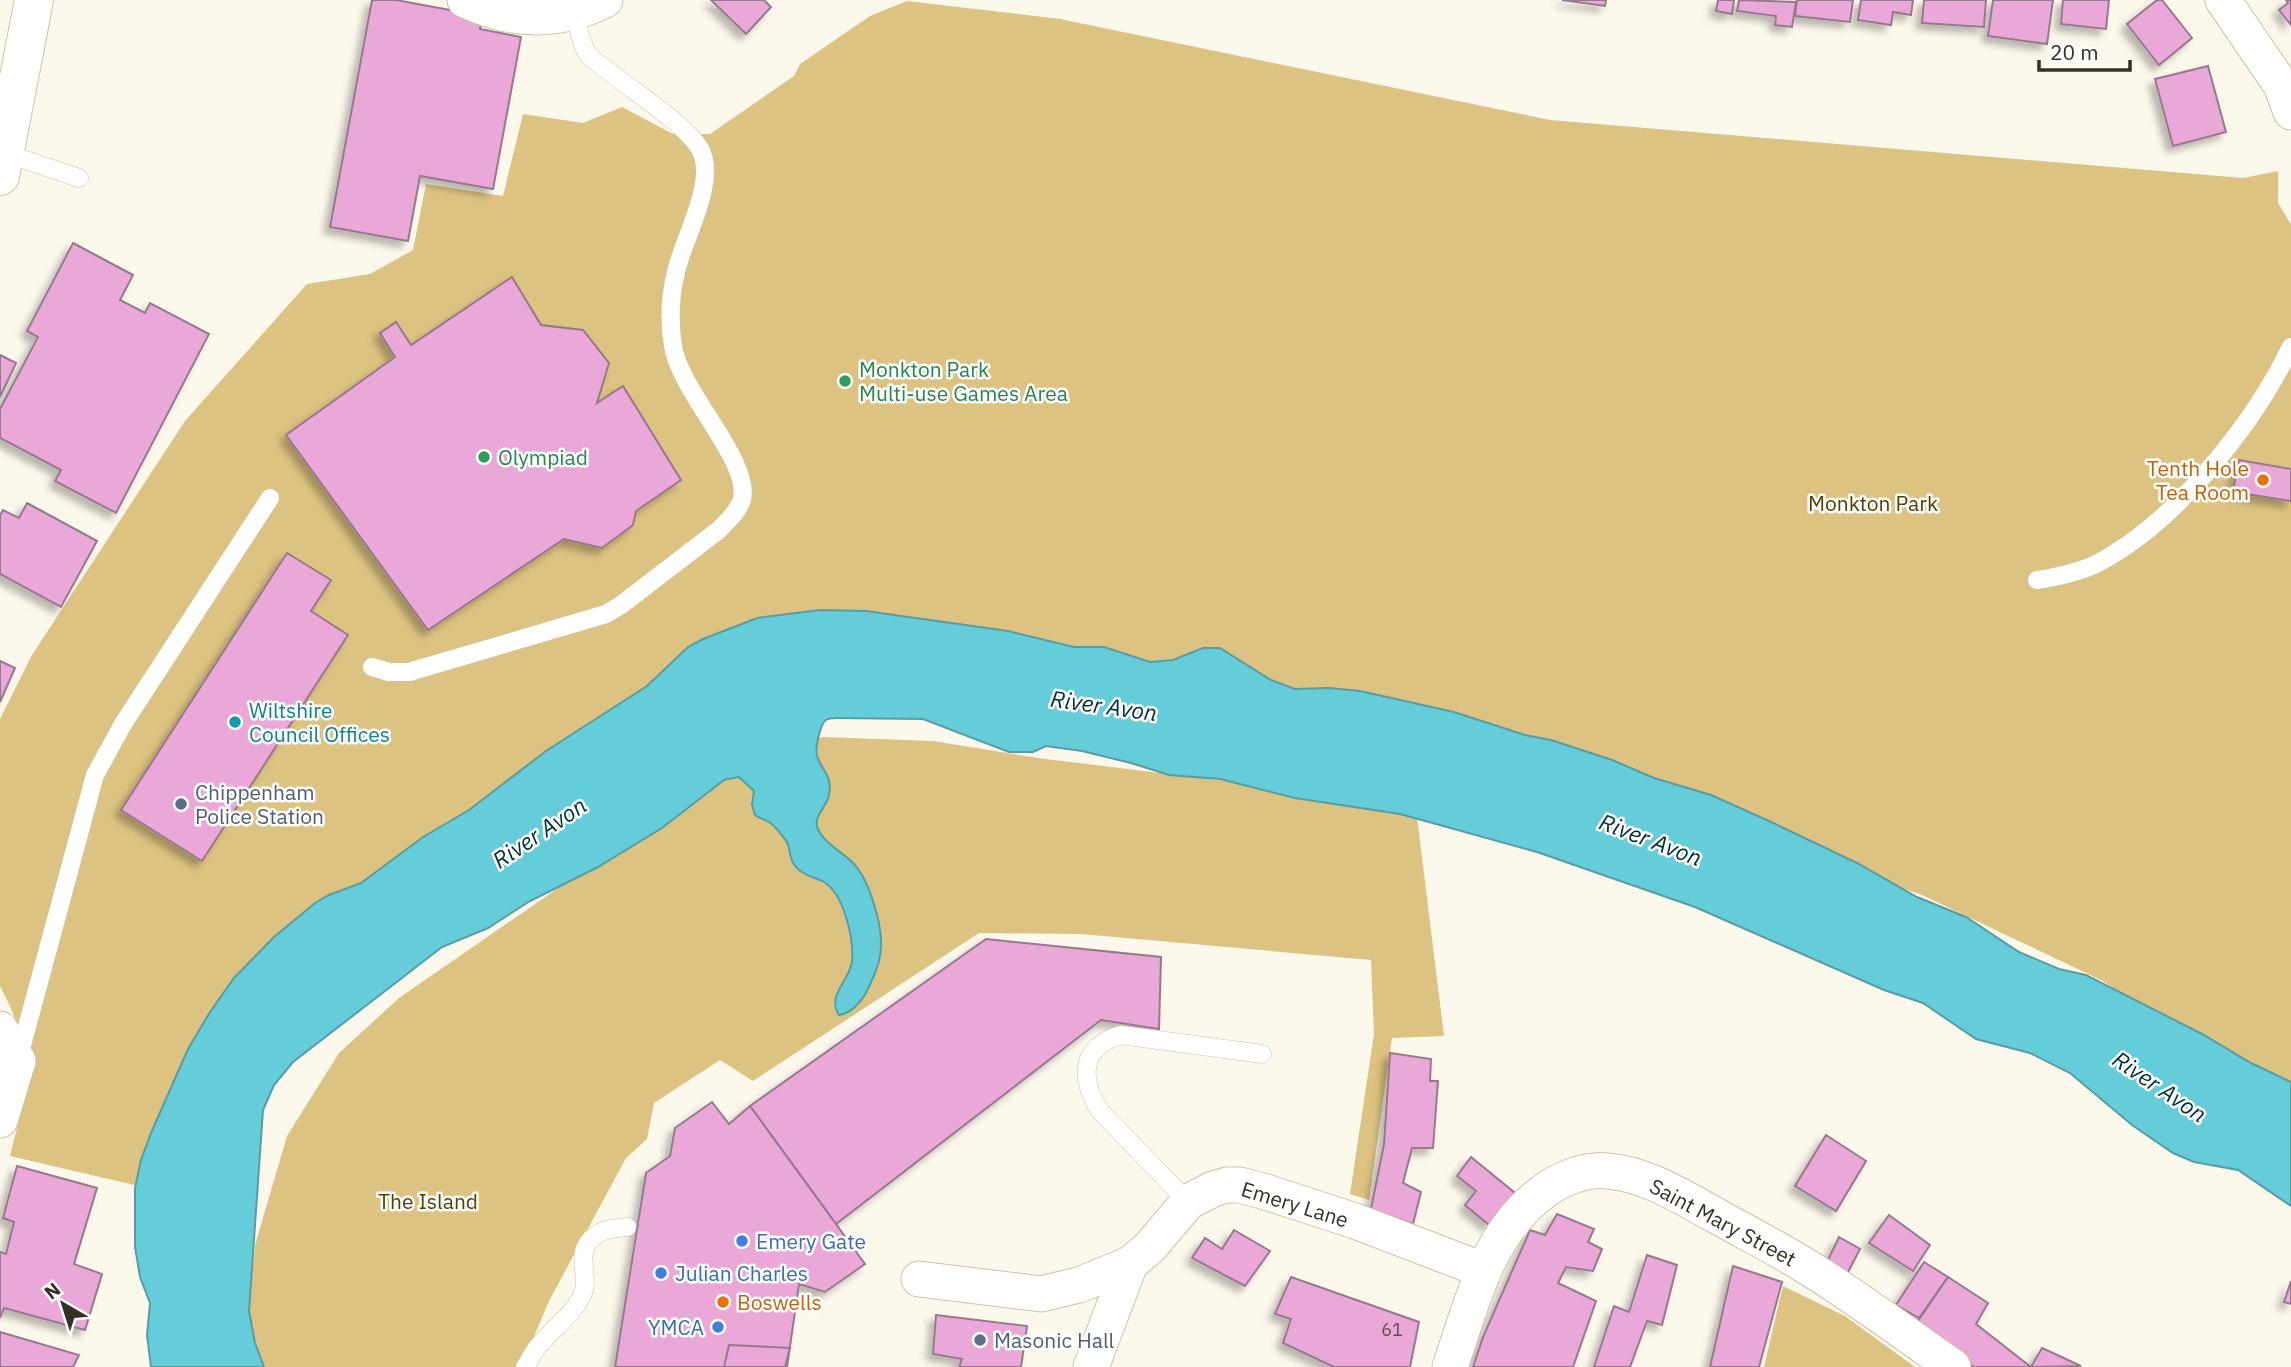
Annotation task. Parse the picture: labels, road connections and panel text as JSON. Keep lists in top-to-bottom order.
{
  "streets": {
    "street": ["Emery Lane", "Saint Mary Street"]
  },
  "crossings": [
    ["Emery Lane", "Saint Mary Street"]
  ],
  "water": ["River Avon"],
  "parks": ["Monkton Park", "The Island"],
  "places": [
    "Monkton Park Multi-use Games Area",
    "Olympiad",
    "Tenth Hole Tea Room",
    "Wiltshire Council Offices",
    "Chippenham Police Station",
    "Emery Gate",
    "Julian Charles",
    "Boswells",
    "YMCA",
    "Masonic Hall"
  ],
  "house_numbers": ["61"],
  "scale_bar": "20 m",
  "north": "top left"
}
